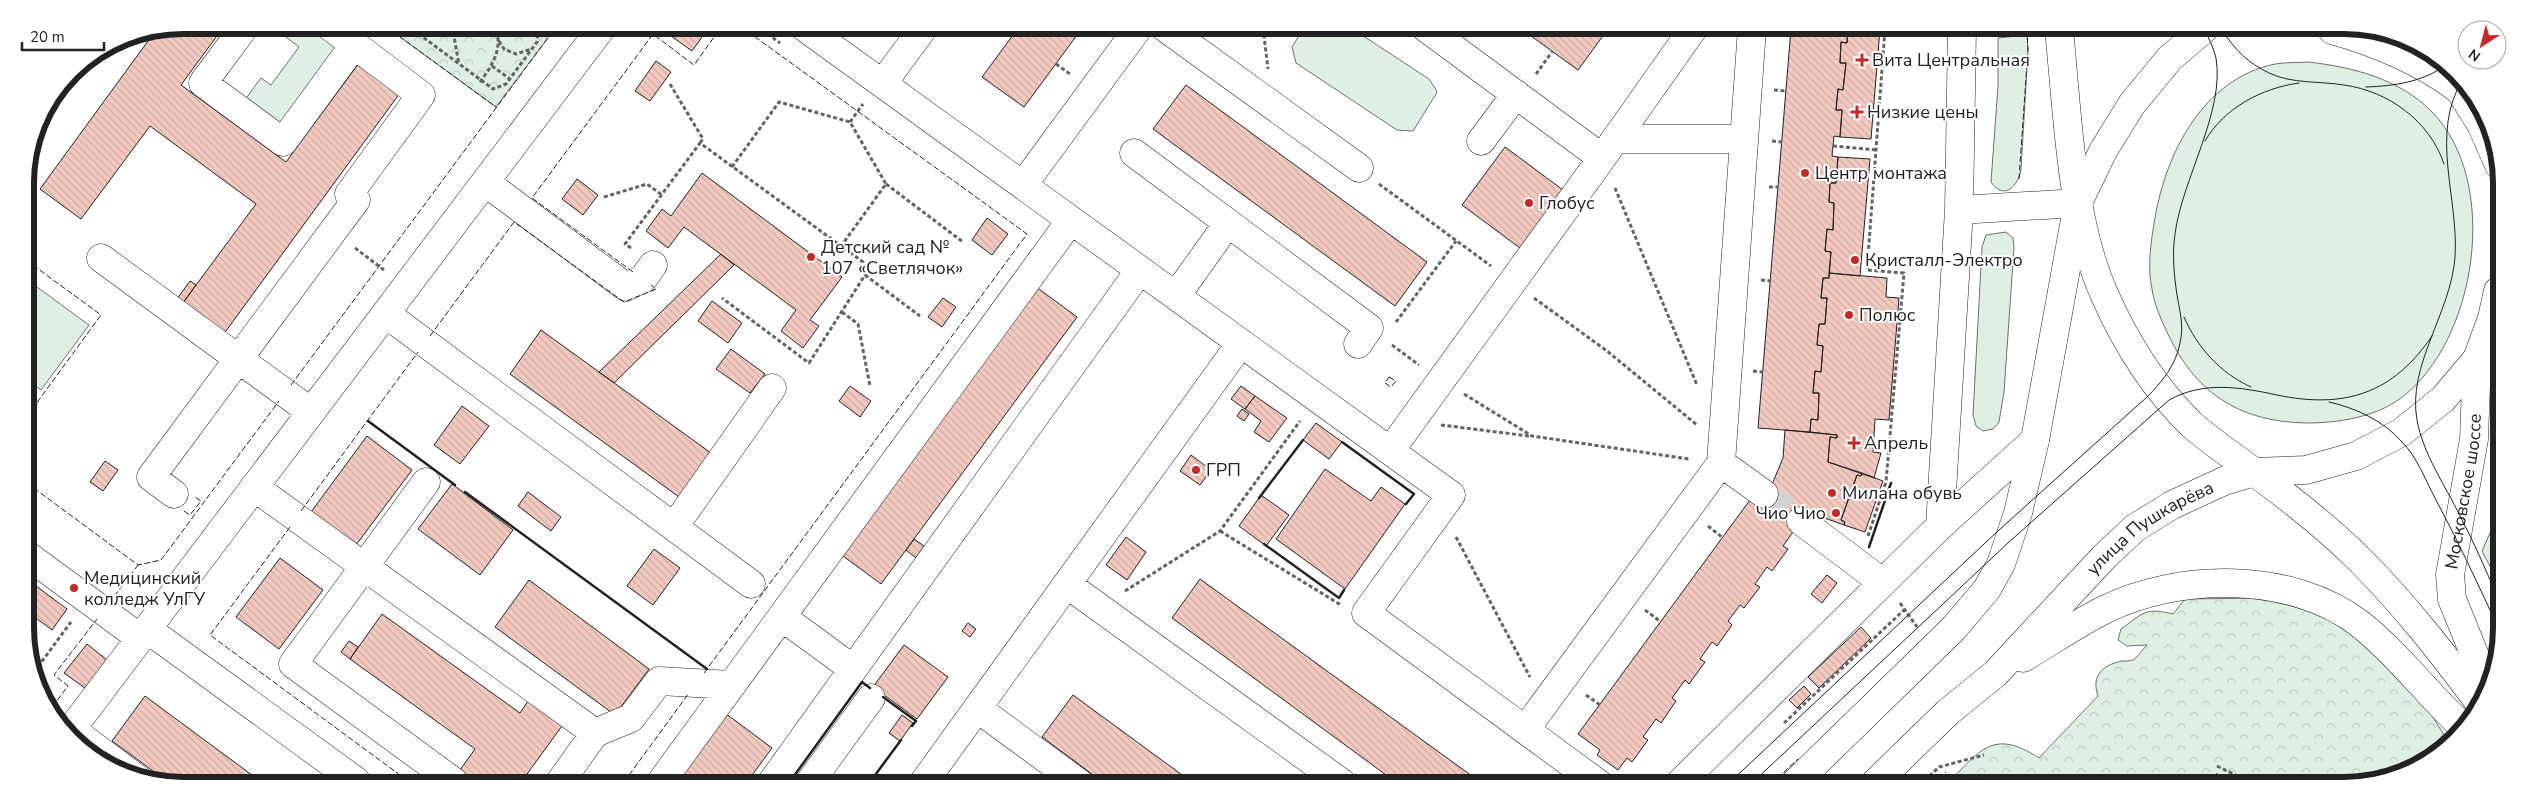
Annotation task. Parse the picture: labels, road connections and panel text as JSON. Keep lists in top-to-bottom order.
{
  "streets": {
    "main road": ["Московское шоссе", "улица Пушкарёва"]
  },
  "crossings": [
    ["Московское шоссе", "улица Пушкарёва"]
  ],
  "places": {
    "health": ["Вита Центральная", "Низкие цены", "Апрель"],
    "other": [
      "Центр монтажа",
      "Глобус",
      "Детский сад № 107 «Светлячок»",
      "Кристалл-Электро",
      "Полюс",
      "ГРП",
      "Милана обувь",
      "Чио Чио",
      "Медицинский колледж УлГУ"
    ]
  },
  "scale_bar": "20 m",
  "north": "bottom left"
}
